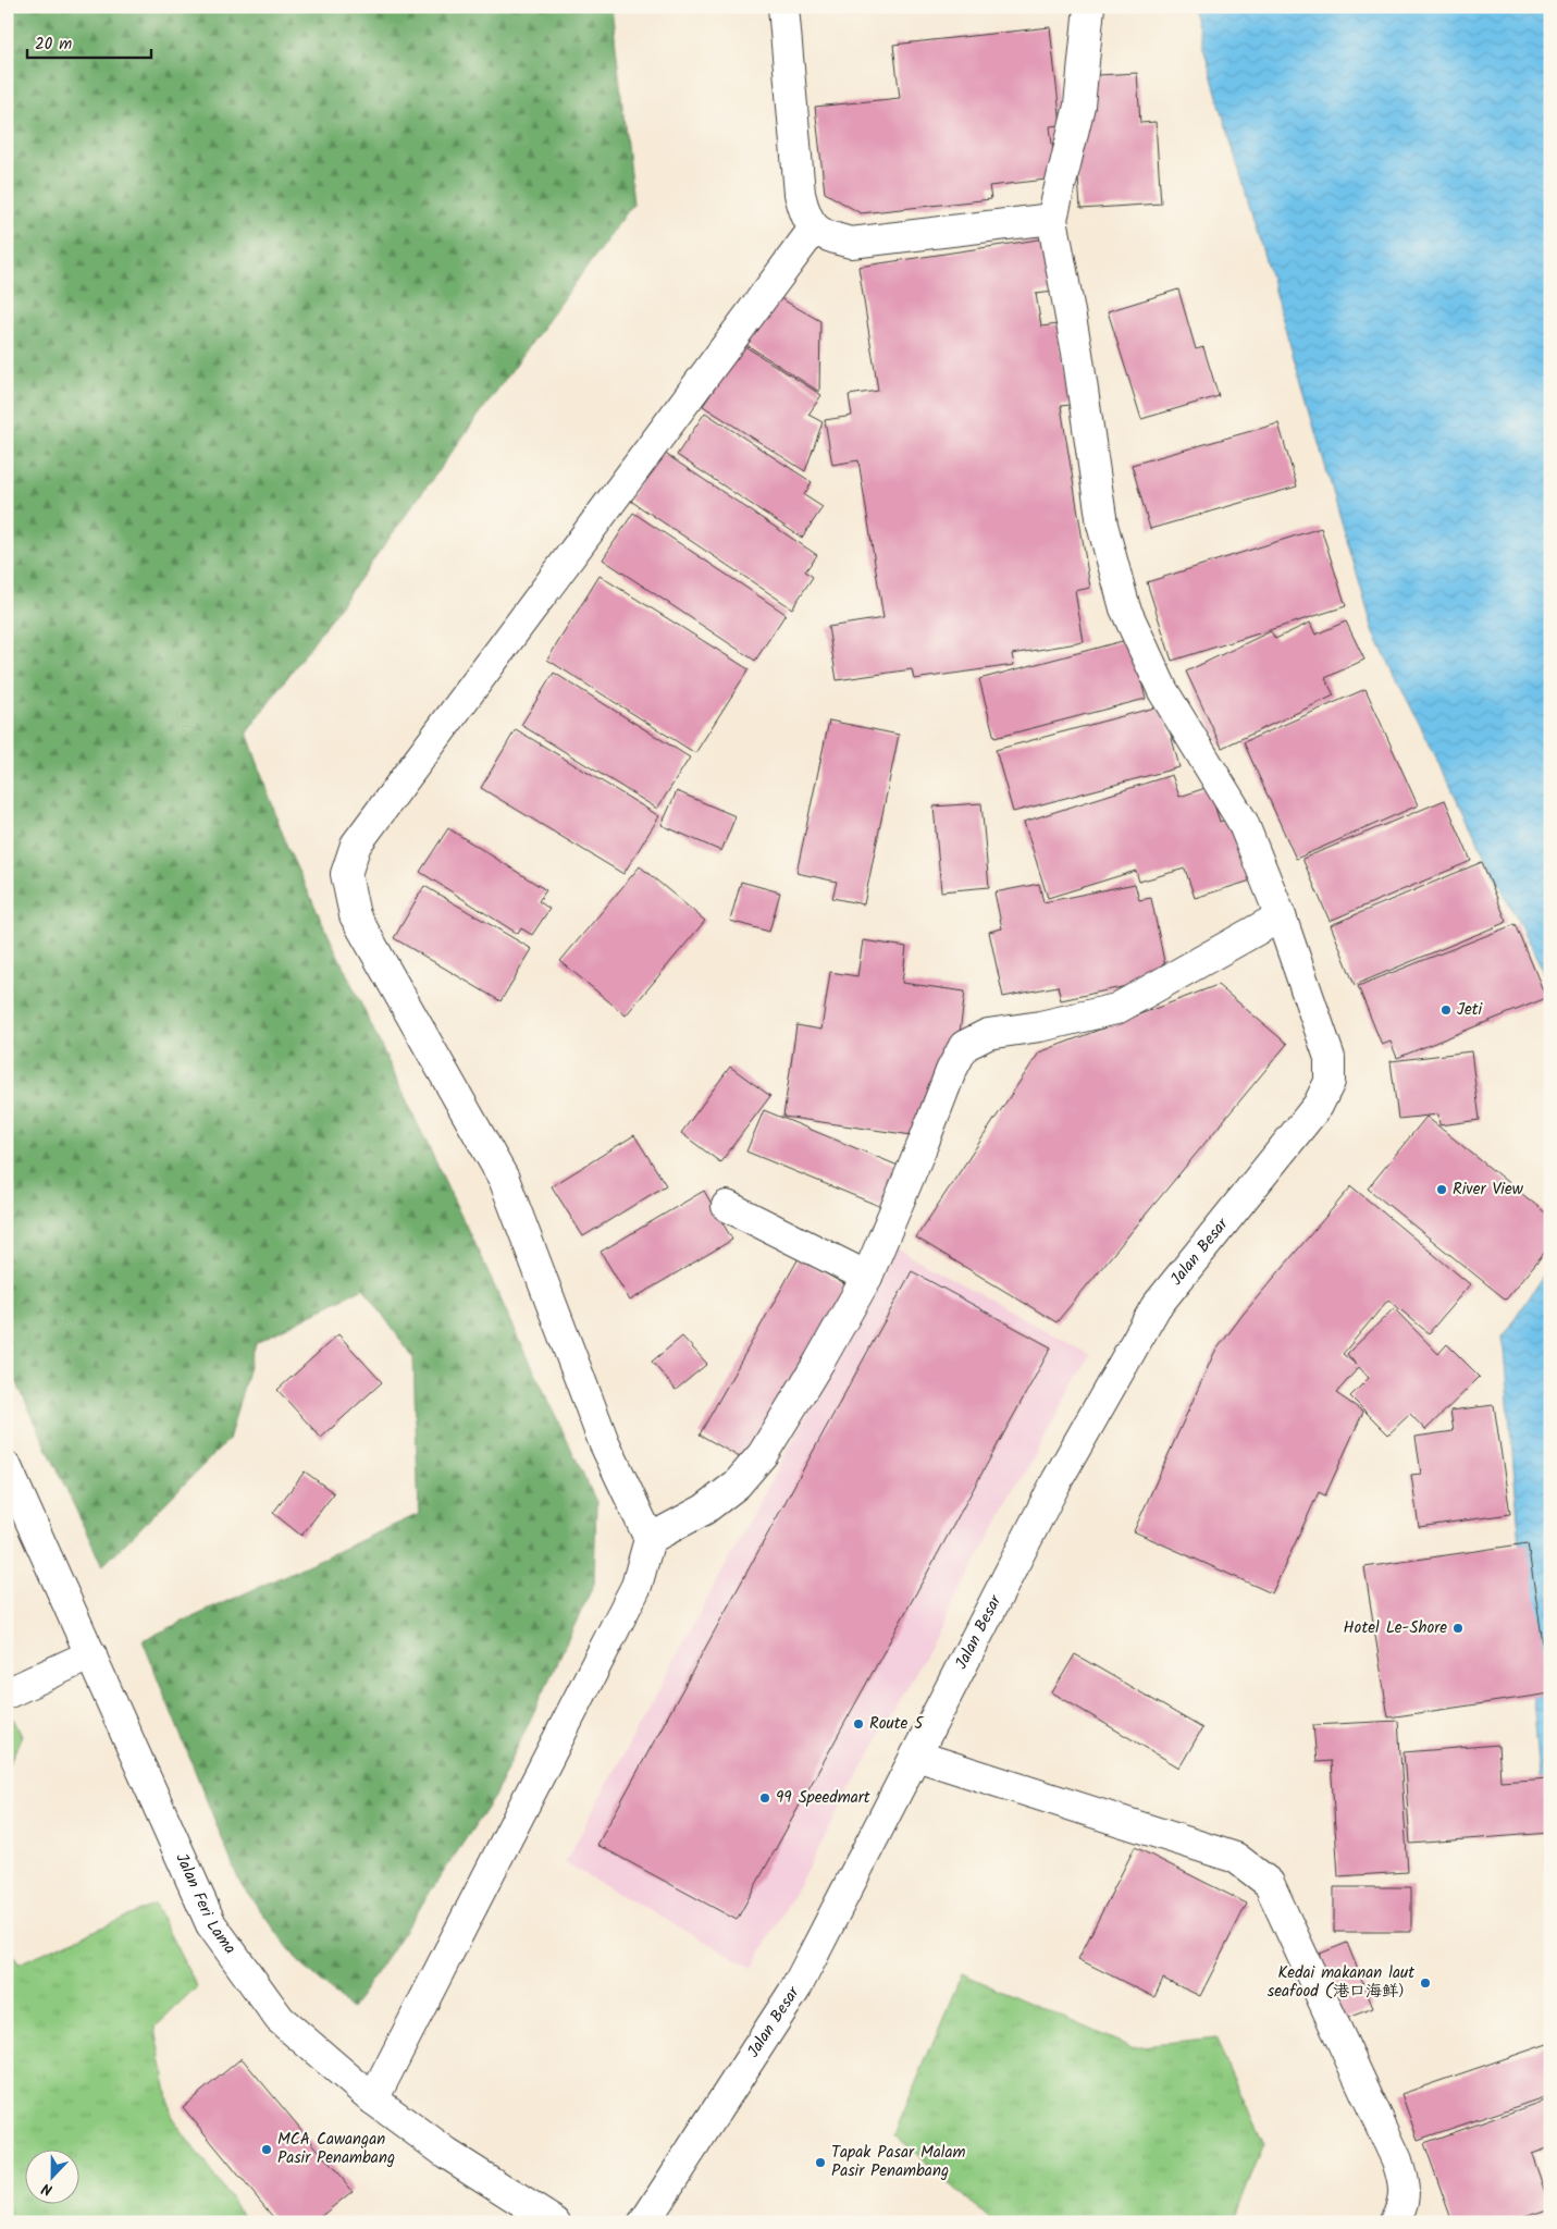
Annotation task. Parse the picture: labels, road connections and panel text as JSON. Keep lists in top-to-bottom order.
{
  "streets": {
    "street": ["Jalan Besar", "Jalan Feri Lama"]
  },
  "places": [
    "Jeti",
    "River View",
    "Hotel Le-Shore",
    "Route 5",
    "99 Speedmart",
    "Kedai makanan laut seafood (港口海鲜）",
    "MCA Cawangan Pasir Penambang",
    "Tapak Pasar Malam Pasir Penambang"
  ],
  "scale_bar": "20 m",
  "north": "bottom"
}
